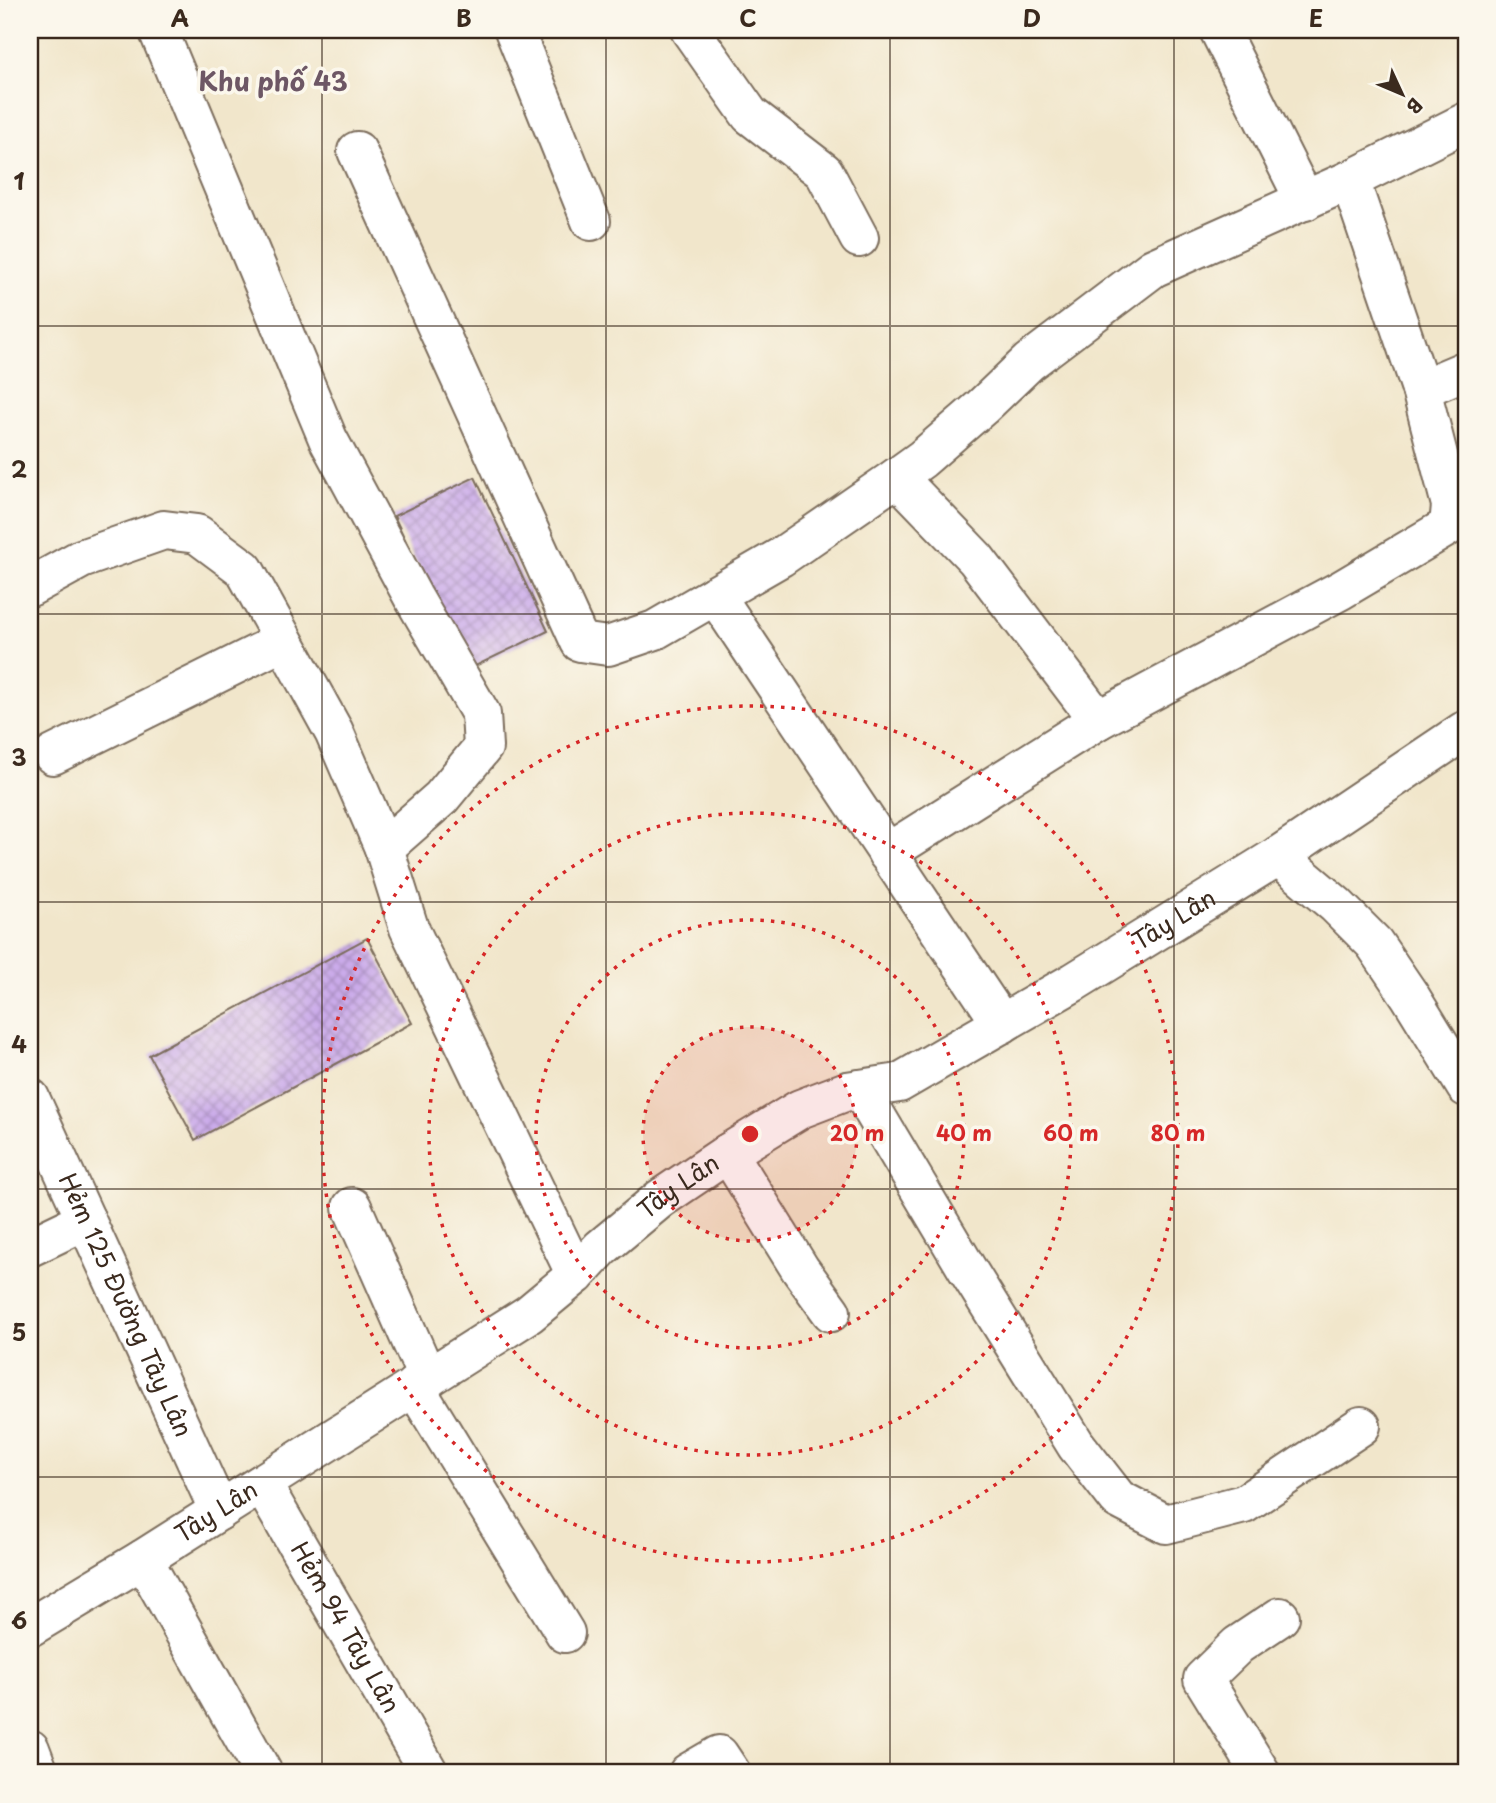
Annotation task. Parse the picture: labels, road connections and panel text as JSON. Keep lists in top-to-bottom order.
{
  "streets": {
    "street": ["Tây Lân", "Hẻm 125 Đường Tây Lân", "Hẻm 94 Tây Lân"]
  },
  "crossings": [
    ["Tây Lân", "Hẻm 125 Đường Tây Lân"],
    ["Tây Lân", "Hẻm 94 Tây Lân"]
  ],
  "districts": ["Khu phố 43"],
  "north": "bottom right",
  "grid": {
    "columns": [
      "A",
      "B",
      "C",
      "D",
      "E"
    ],
    "rows": [
      "1",
      "2",
      "3",
      "4",
      "5",
      "6"
    ]
  },
  "rings": [
    "20 m",
    "40 m",
    "60 m",
    "80 m"
  ]
}
